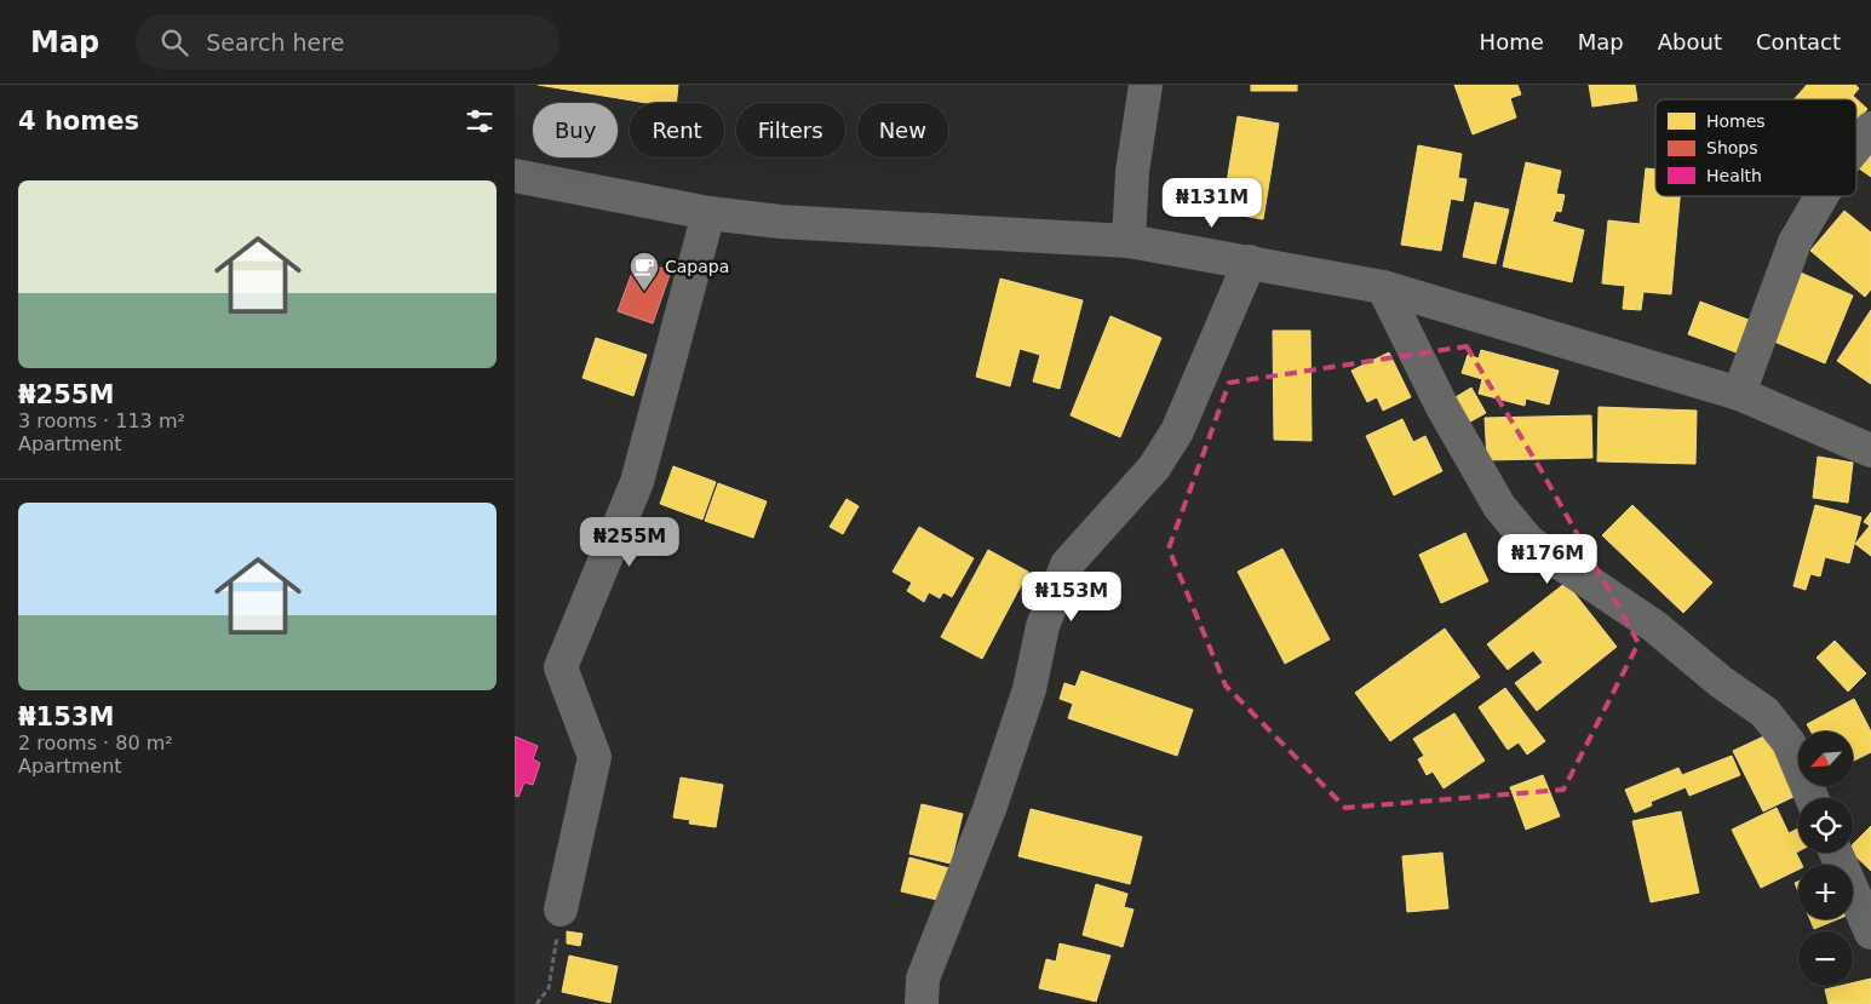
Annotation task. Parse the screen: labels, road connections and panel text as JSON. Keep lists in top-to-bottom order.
{
  "places": {
    "cafe": ["Capapa"]
  },
  "legend": ["Homes", "Shops", "Health"],
  "north": "bottom left",
  "page": {
    "header": "Map",
    "search": "Search here",
    "nav": [
      "Home",
      "Map",
      "About",
      "Contact"
    ],
    "heading": "4 homes",
    "chip": [
      "Buy",
      "Rent",
      "Filters",
      "New"
    ],
    "list": [
      {
        "name": "₦255M",
        "note": "3 rooms · 113 m² · Apartment"
      },
      {
        "name": "₦153M",
        "note": "2 rooms · 80 m² · Apartment"
      }
    ],
    "price": [
      "₦131M",
      "₦255M",
      "₦176M",
      "₦153M"
    ],
    "map_buttons": ["+", "−"]
  }
}
